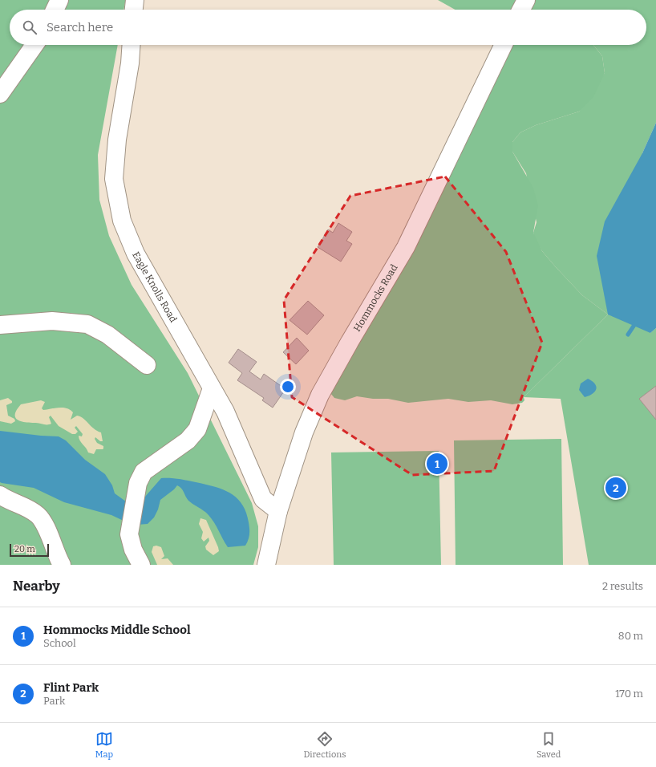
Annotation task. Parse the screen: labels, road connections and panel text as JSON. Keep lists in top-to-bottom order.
{
  "streets": {
    "street": ["Eagle Knolls Road", "Hommocks Road"]
  },
  "crossings": [
    ["Eagle Knolls Road", "Hommocks Road"]
  ],
  "scale_bar": "20 m",
  "page": {
    "search": "Search here",
    "pins": ["1", "2"],
    "scale": "20 m",
    "heading": ["Nearby", "2 results"],
    "list": [
      {
        "mark": "1",
        "name": "Hommocks Middle School",
        "note": "School",
        "value": "80 m"
      },
      {
        "mark": "2",
        "name": "Flint Park",
        "note": "Park",
        "value": "170 m"
      }
    ],
    "nav": ["Map", "Directions", "Saved"]
  }
}
